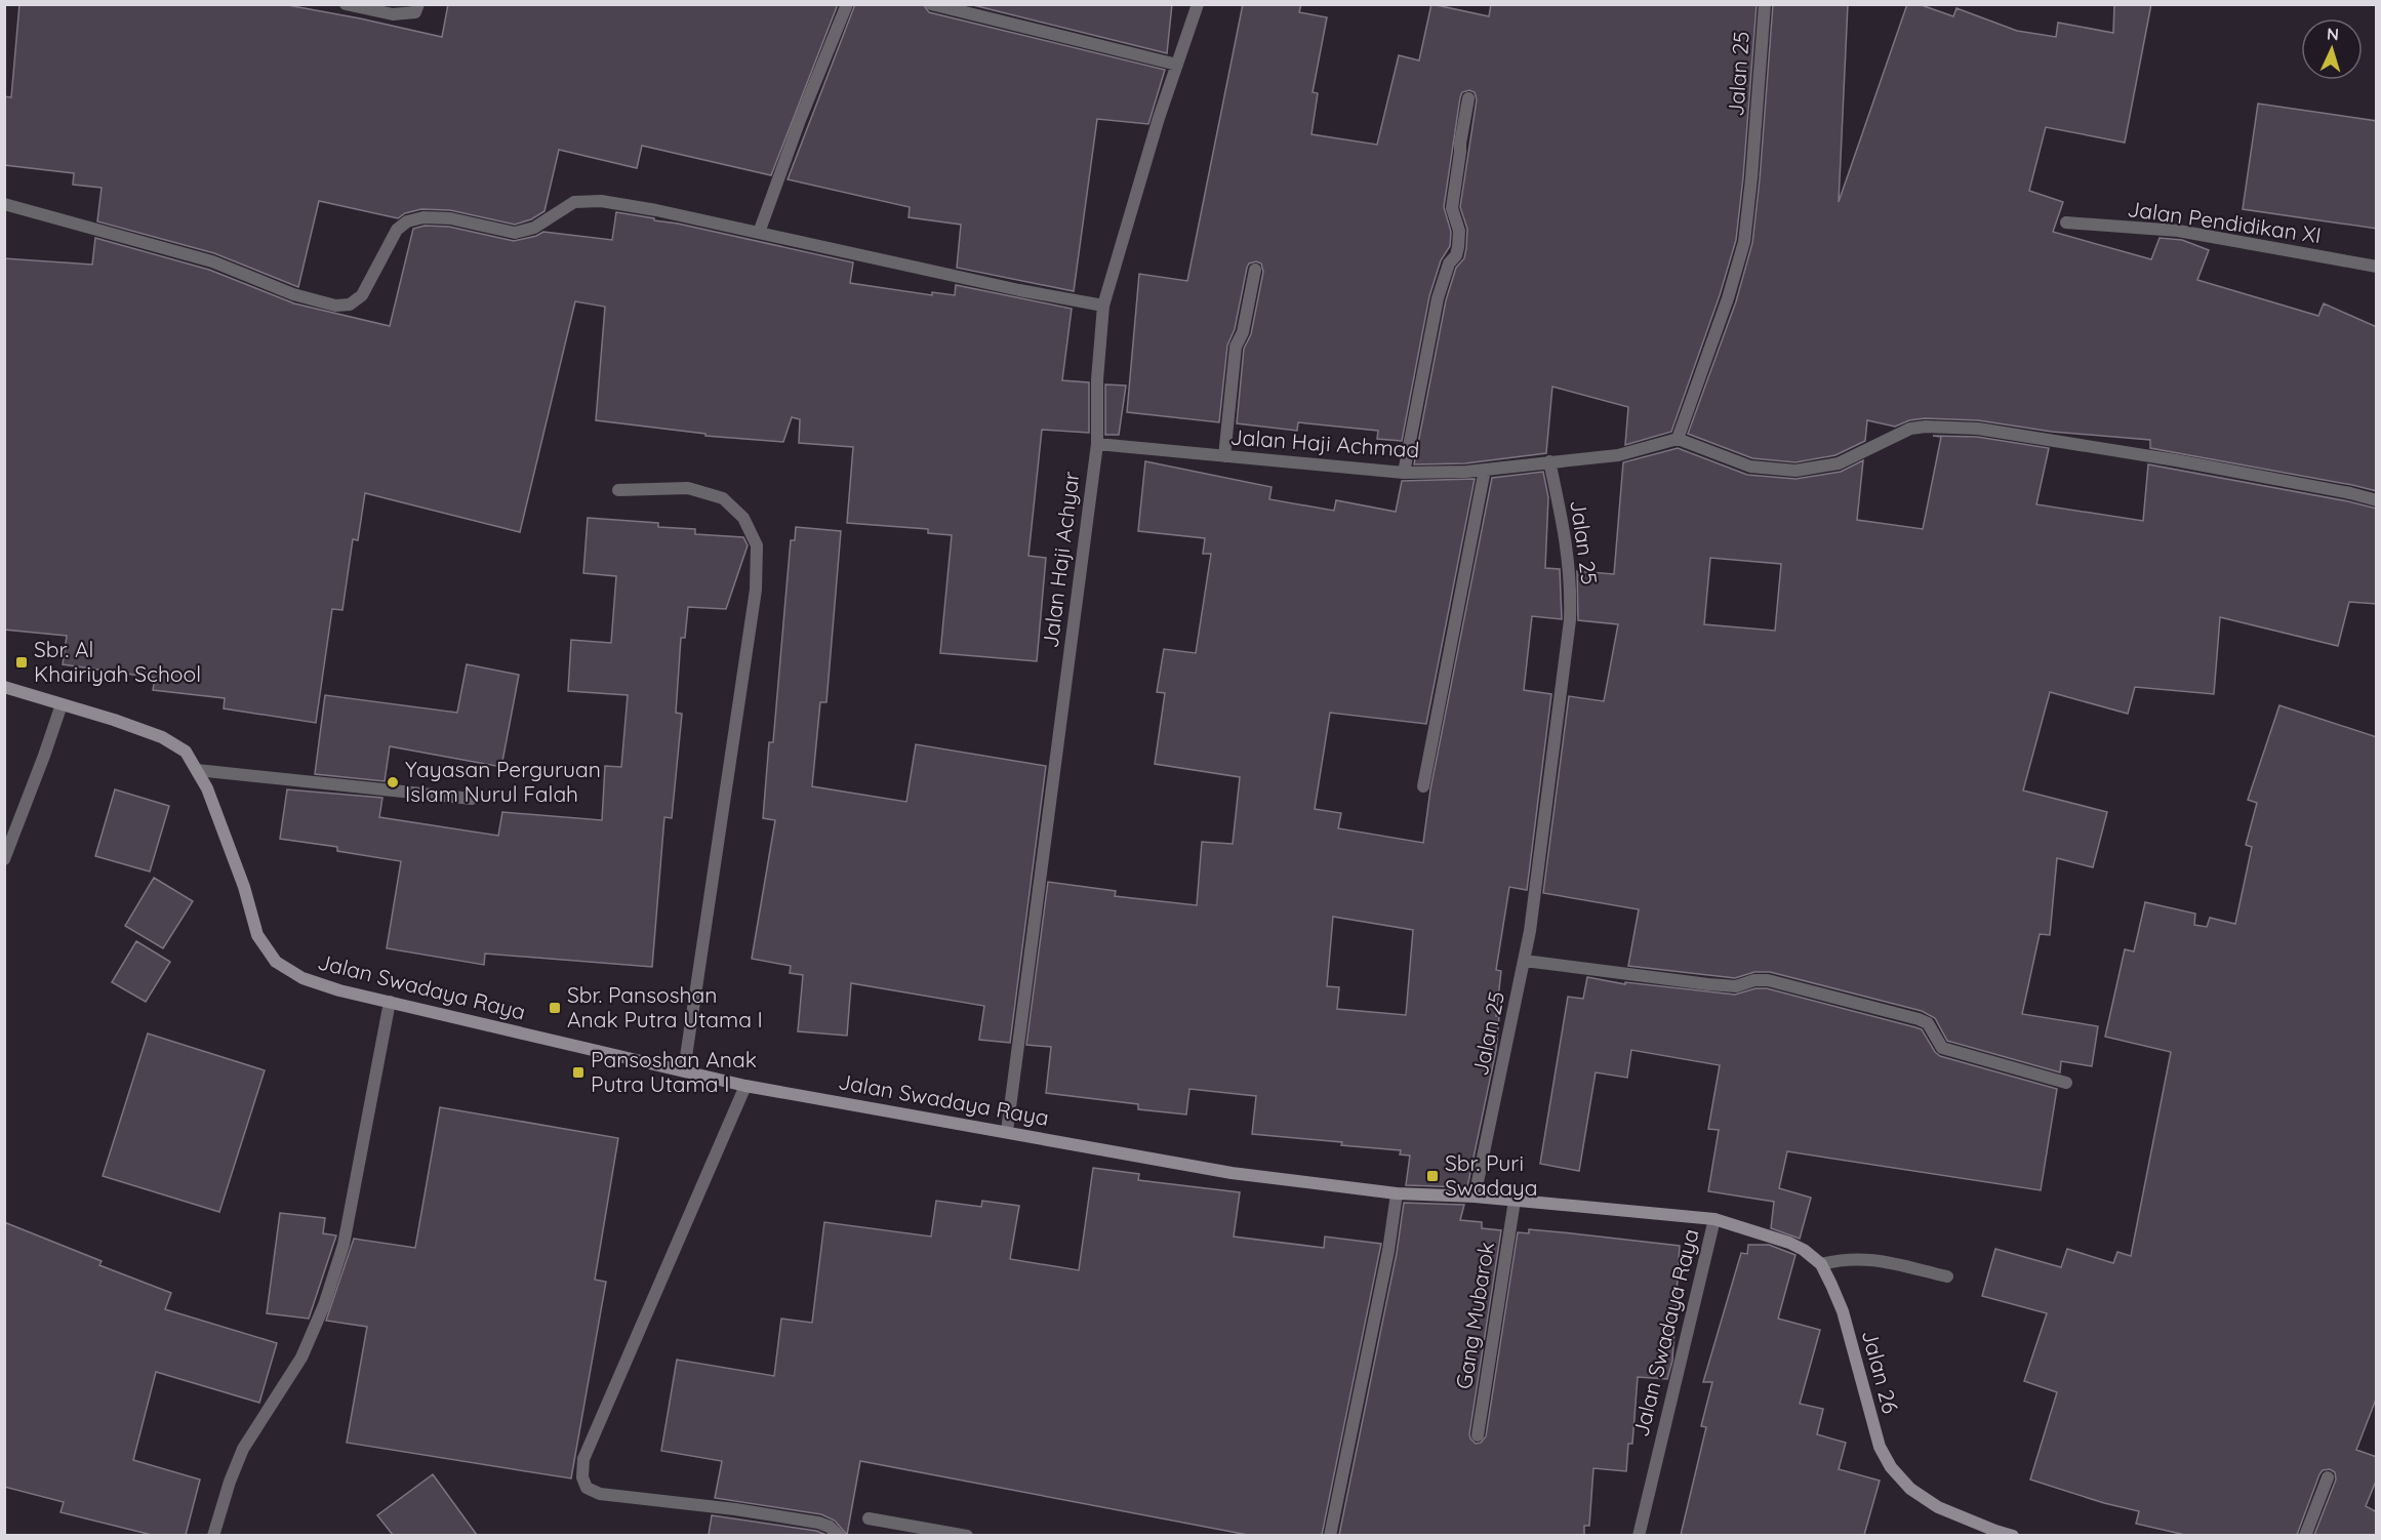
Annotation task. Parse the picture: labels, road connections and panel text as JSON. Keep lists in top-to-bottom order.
{
  "streets": {
    "street": [
      "Jalan 25",
      "Jalan Pendidikan XI",
      "Jalan Haji Achmad",
      "Jalan Haji Achyar",
      "Jalan Swadaya Raya",
      "Gang Mubarok",
      "Jalan 26"
    ]
  },
  "crossings": [
    ["Jalan 25", "Jalan Haji Achmad"],
    ["Jalan 25", "Jalan Swadaya Raya"],
    ["Jalan Haji Achmad", "Jalan Haji Achyar"],
    ["Jalan Haji Achyar", "Jalan Swadaya Raya"],
    ["Jalan Swadaya Raya", "Gang Mubarok"],
    ["Jalan Swadaya Raya", "Jalan 26"]
  ],
  "places": {
    "transit": [
      "Sbr. Al Khairiyah School",
      "Sbr. Pansoshan Anak Putra Utama I",
      "Pansoshan Anak Putra Utama I",
      "Sbr. Puri Swadaya"
    ],
    "other": ["Yayasan Perguruan Islam Nurul Falah"]
  },
  "north": "top"
}
